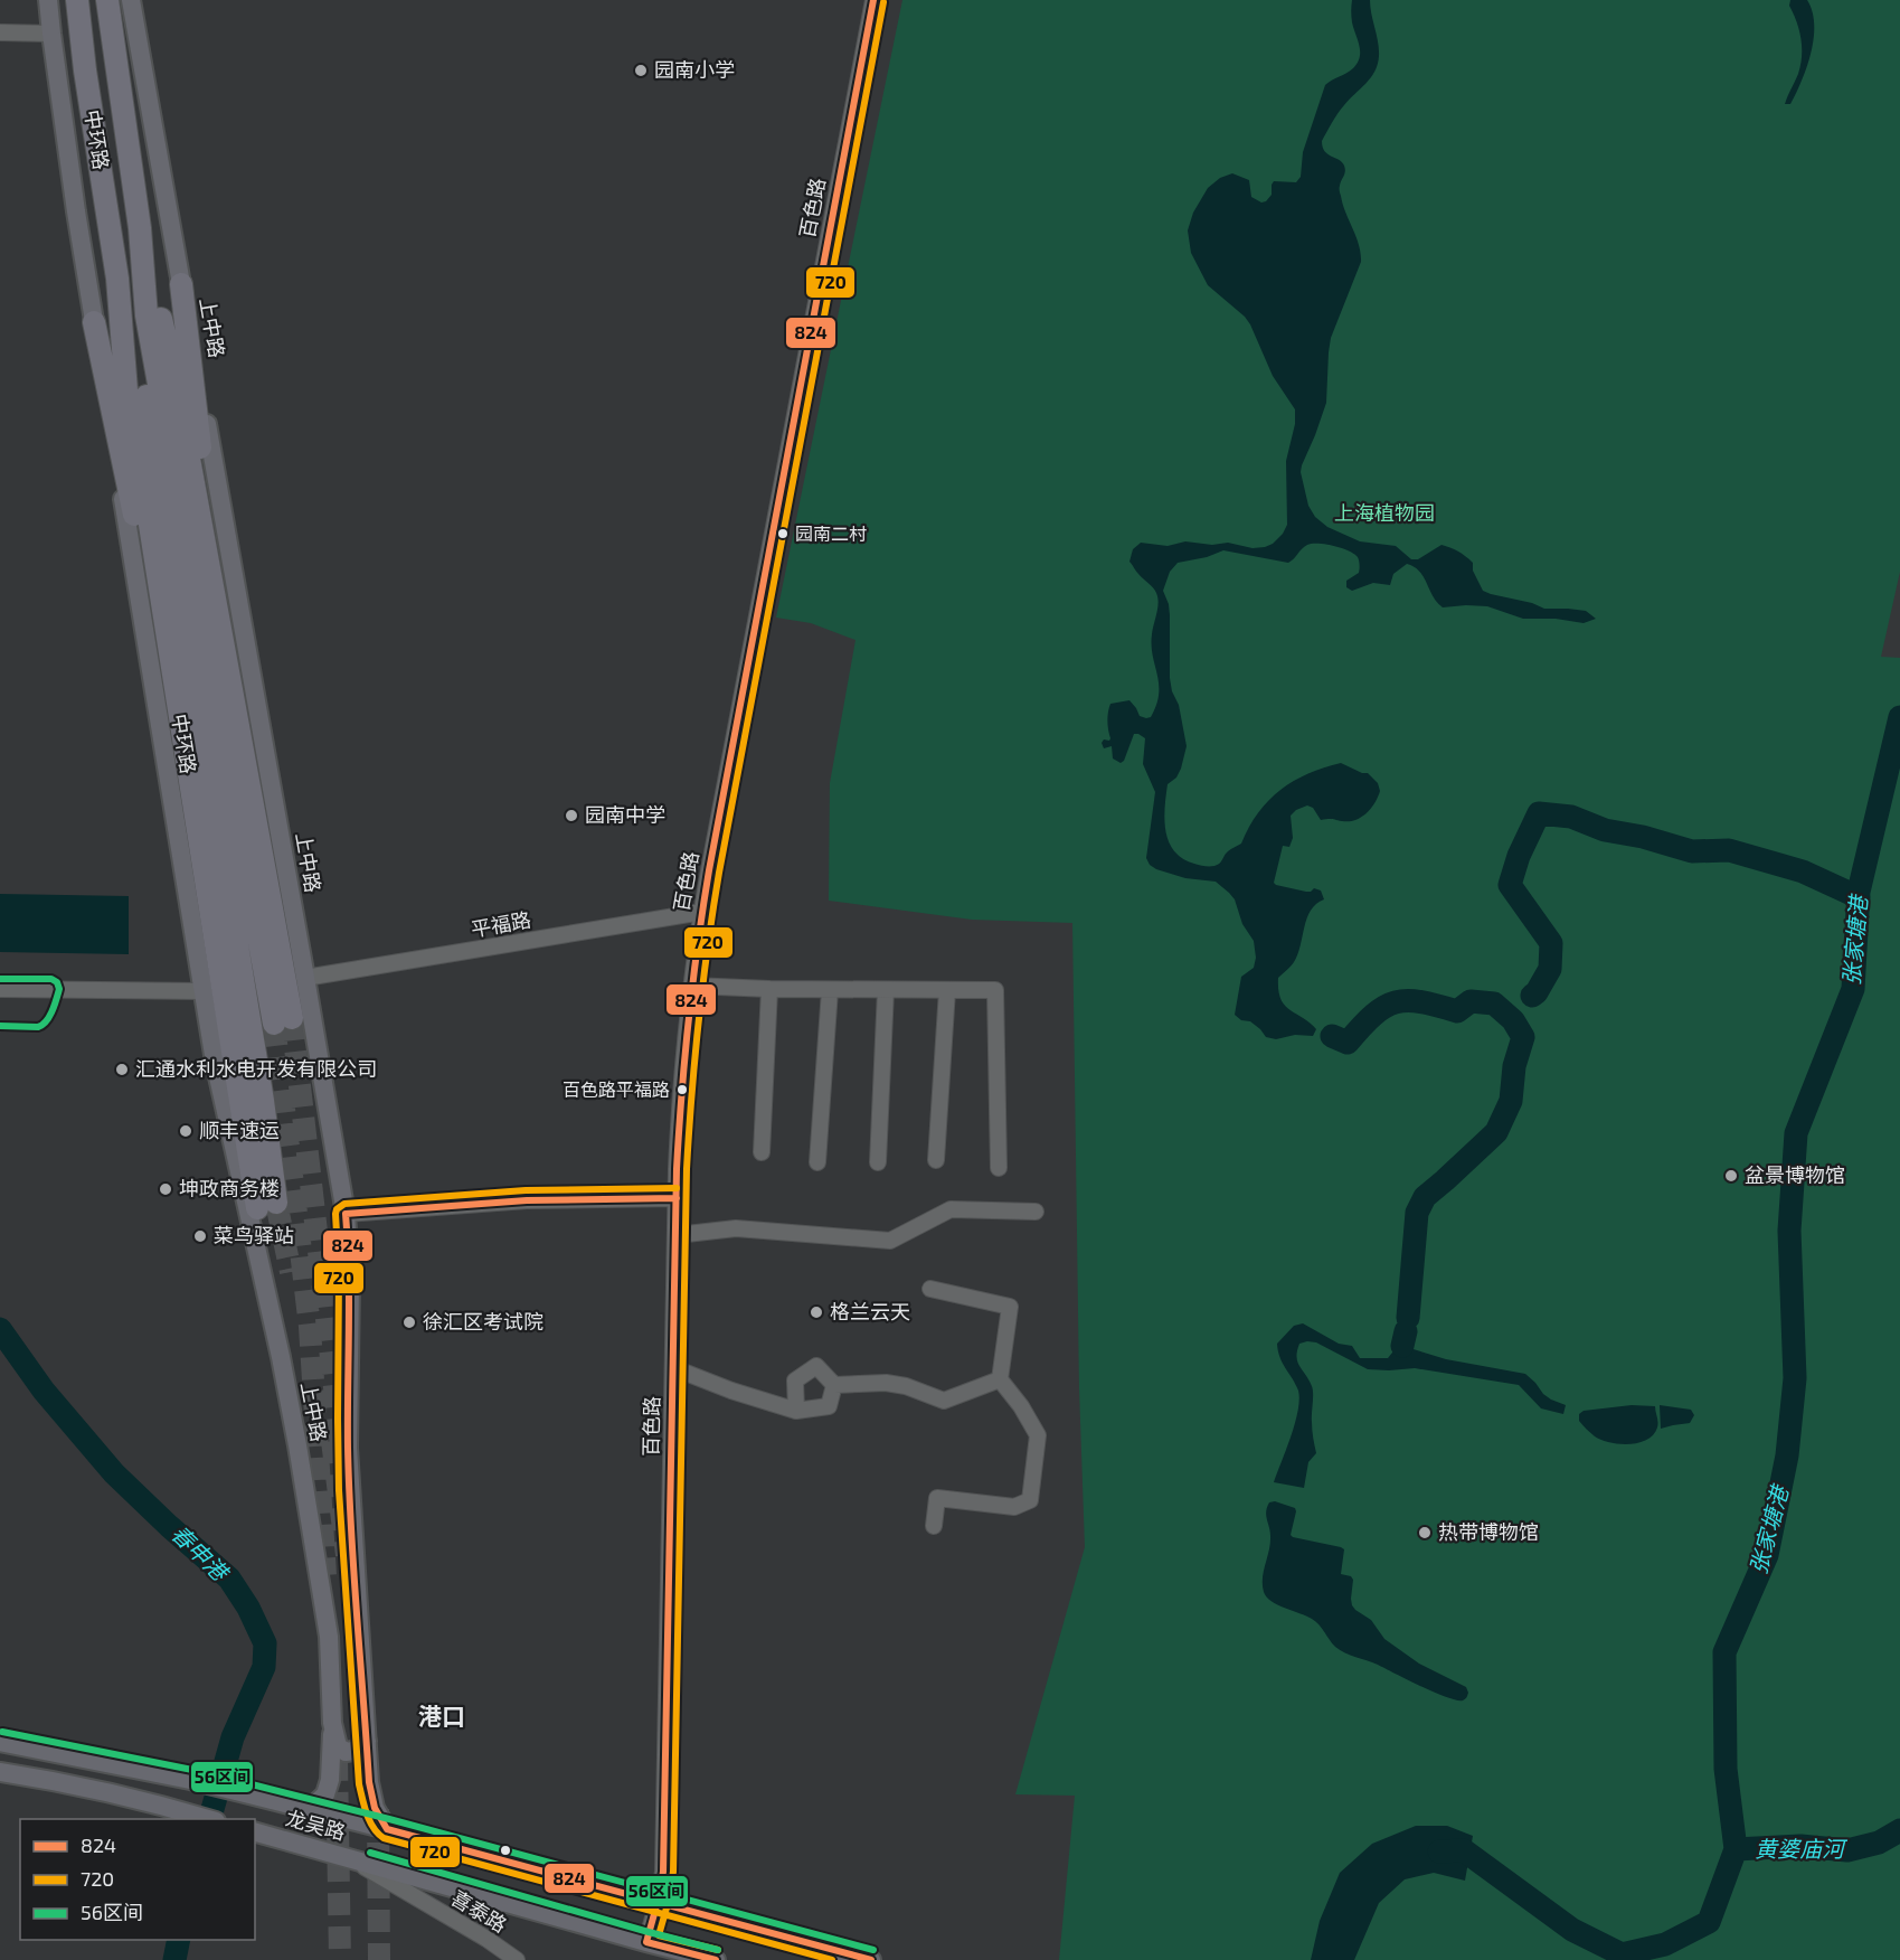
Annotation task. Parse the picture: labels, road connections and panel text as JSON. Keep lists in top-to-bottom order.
{
  "streets": {
    "highway": ["中环路"],
    "main road": ["上中路", "龙吴路"],
    "street": ["百色路", "平福路", "喜泰路"]
  },
  "crossings": [
    ["百色路", "平福路"],
    ["百色路", "龙吴路"],
    ["上中路", "平福路"],
    ["上中路", "龙吴路"],
    ["龙吴路", "喜泰路"]
  ],
  "districts": ["港口"],
  "water": ["张家塘港", "春申港", "黄婆庙河"],
  "parks": ["上海植物园"],
  "places": [
    "园南小学",
    "园南二村",
    "园南中学",
    "汇通水利水电开发有限公司",
    "百色路平福路",
    "顺丰速运",
    "盆景博物馆",
    "坤政商务楼",
    "菜鸟驿站",
    "格兰云天",
    "徐汇区考试院",
    "热带博物馆"
  ],
  "lines": ["transit line 824", "transit line 720", "transit line 56区间"],
  "legend": ["824", "720", "56区间"]
}
